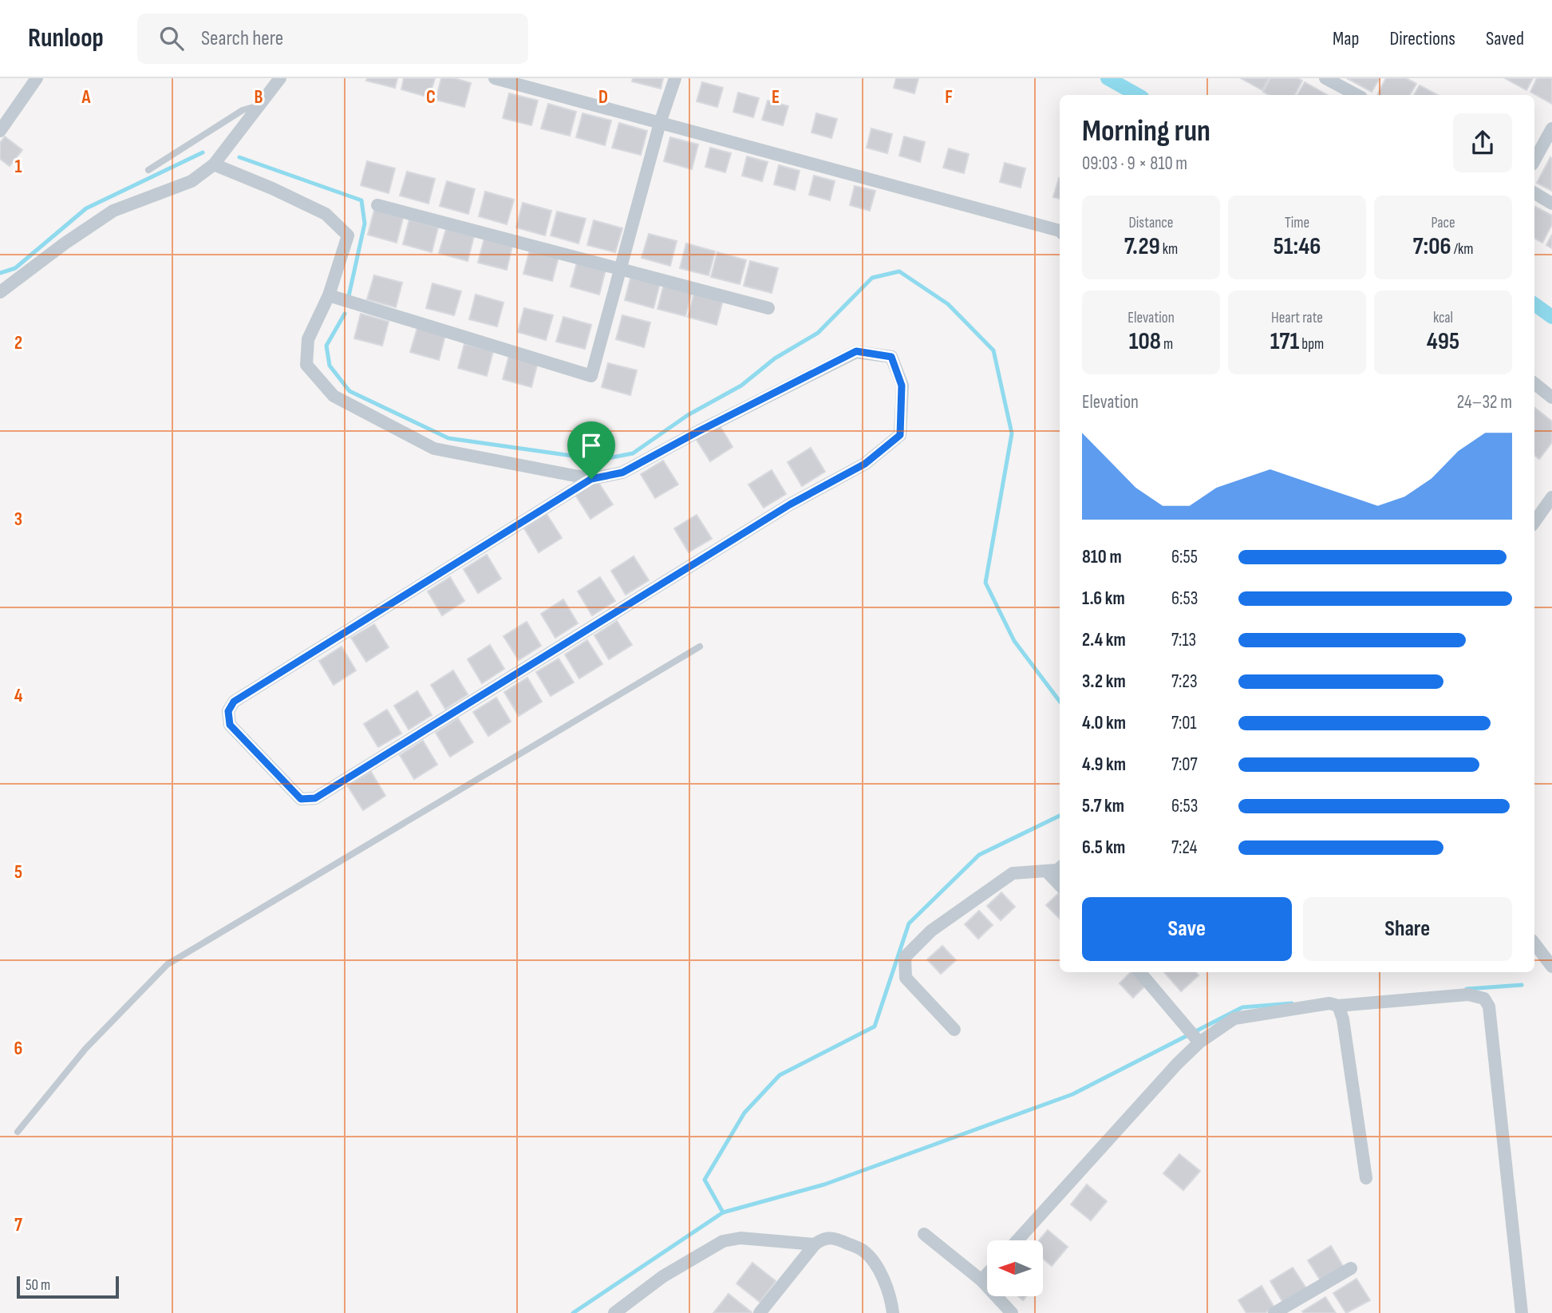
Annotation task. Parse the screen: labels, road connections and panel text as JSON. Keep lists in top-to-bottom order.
{
  "scale_bar": "50 m",
  "north": "left",
  "page": {
    "header": "Runloop",
    "search": "Search here",
    "nav": ["Map", "Directions", "Saved"],
    "heading": ["Morning run", "09:03 · 9 × 810 m"],
    "stats": [
      ["Distance", "7.29 km"],
      ["Time", "51:46"],
      ["Pace", "7:06 /km"],
      ["Elevation", "108 m"],
      ["Heart rate", "171 bpm"],
      ["kcal", "495"]
    ],
    "chart": ["Elevation", "24–32 m"],
    "list": [
      {
        "name": "810 m",
        "note": "6:55"
      },
      {
        "name": "1.6 km",
        "note": "6:53"
      },
      {
        "name": "2.4 km",
        "note": "7:13"
      },
      {
        "name": "3.2 km",
        "note": "7:23"
      },
      {
        "name": "4.0 km",
        "note": "7:01"
      },
      {
        "name": "4.9 km",
        "note": "7:07"
      },
      {
        "name": "5.7 km",
        "note": "6:53"
      },
      {
        "name": "6.5 km",
        "note": "7:24"
      }
    ],
    "buttons": ["Save", "Share"],
    "scale": "50 m"
  },
  "grid": {
    "columns": [
      "A",
      "B",
      "C",
      "D",
      "E",
      "F"
    ],
    "rows": [
      "1",
      "2",
      "3",
      "4",
      "5",
      "6",
      "7"
    ]
  }
}
